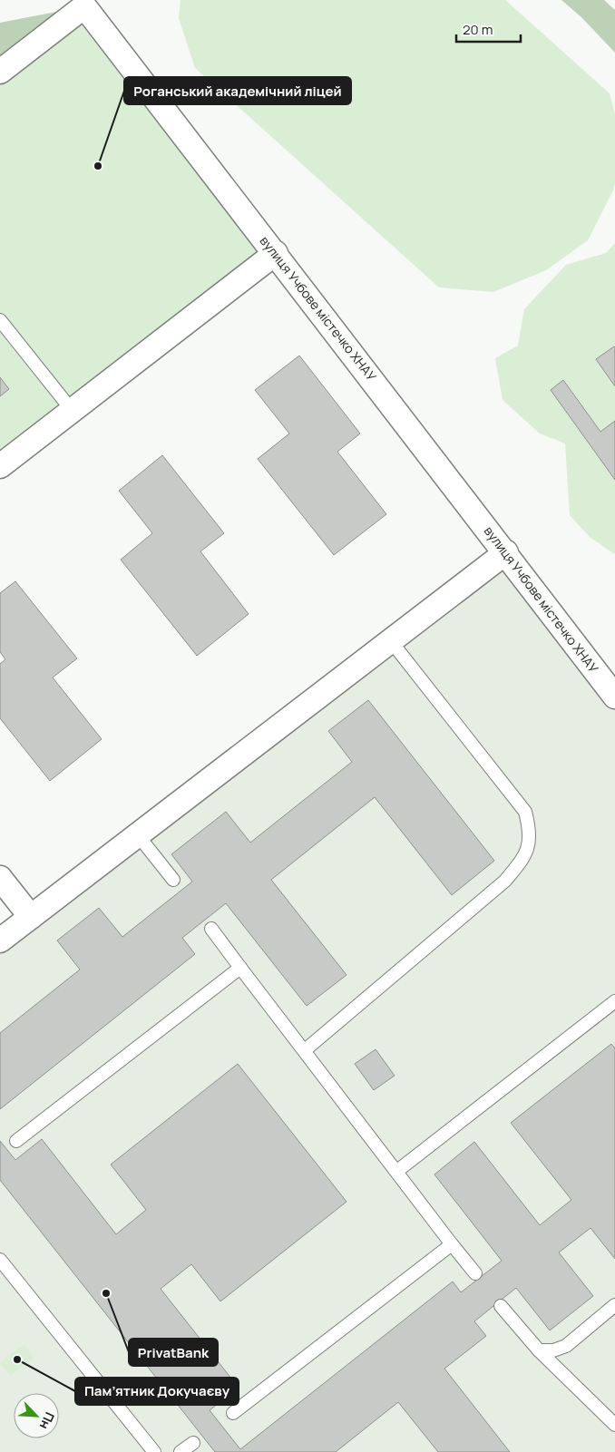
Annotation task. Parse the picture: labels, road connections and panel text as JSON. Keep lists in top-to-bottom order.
{
  "streets": {
    "street": ["вулиця Учбове містечко ХНАУ"]
  },
  "places": ["Роганський академічний ліцей", "PrivatBank", "Пам’ятник Докучаєву"],
  "scale_bar": "20 m",
  "north": "bottom right"
}
